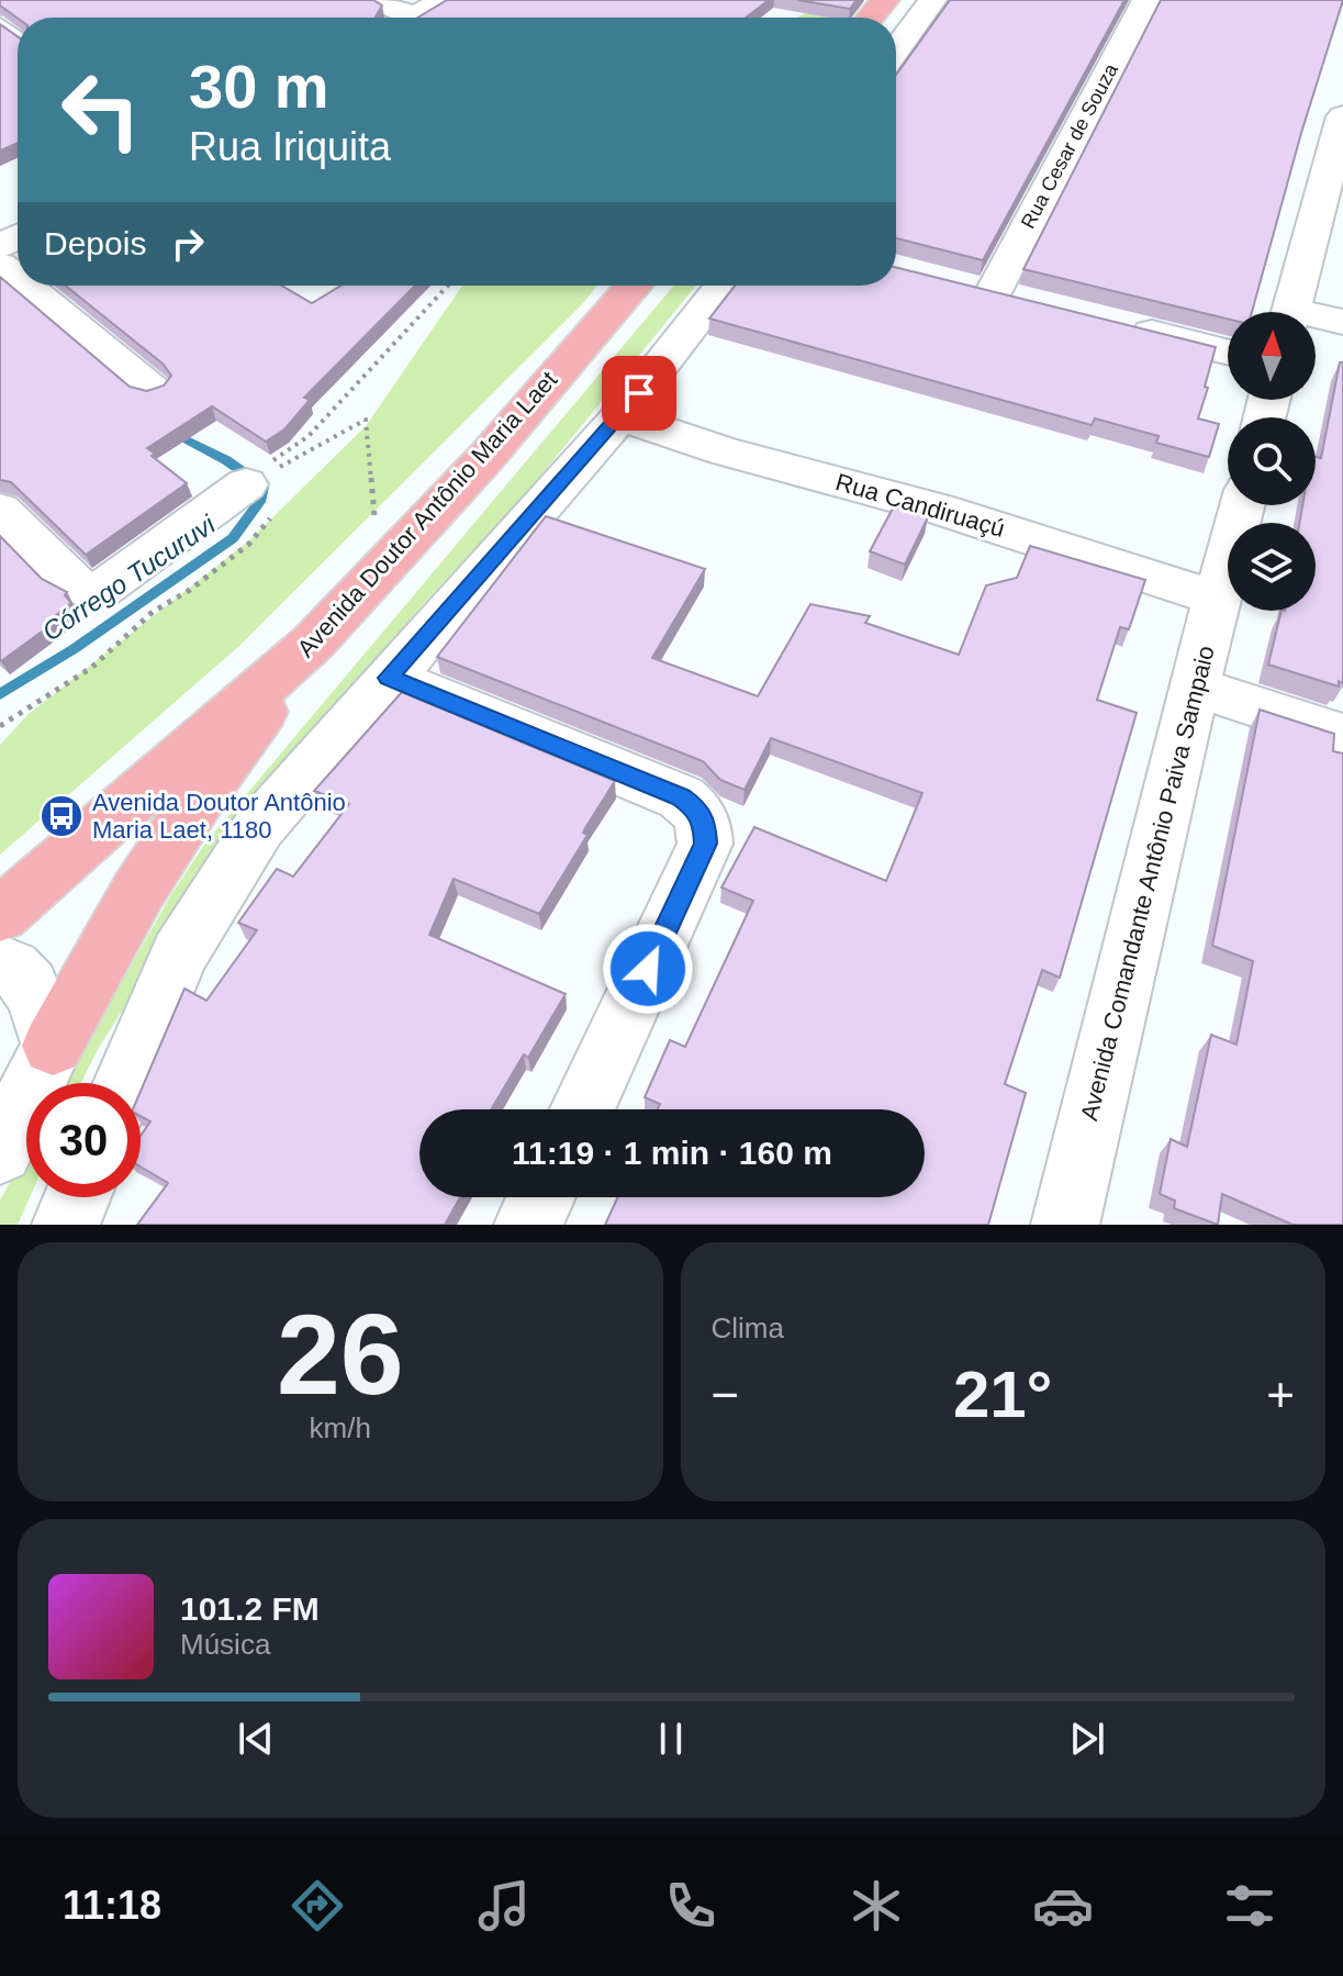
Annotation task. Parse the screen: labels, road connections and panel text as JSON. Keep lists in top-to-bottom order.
{
  "streets": {
    "main road": ["Avenida Doutor Antônio Maria Laet"],
    "street": ["Rua Cesar de Souza", "Rua Candiruaçú", "Avenida Comandante Antônio Paiva Sampaio"]
  },
  "crossings": [
    ["Rua Candiruaçú", "Avenida Comandante Antônio Paiva Sampaio"]
  ],
  "water": ["Córrego Tucuruvi"],
  "places": {
    "bus stop": ["Avenida Doutor Antônio Maria Laet, 1180"]
  },
  "north": "top",
  "page": {
    "turn": ["30 m", "Rua Iriquita"],
    "then": "Depois",
    "limit": "30",
    "trip": "11:19 · 1 min · 160 m",
    "tile": [
      ["26", "km/h"],
      "Clima"
    ],
    "heat": ["−", "21°", "+"],
    "song": ["101.2 FM", "Música"],
    "tabs": "11:18"
  }
}
